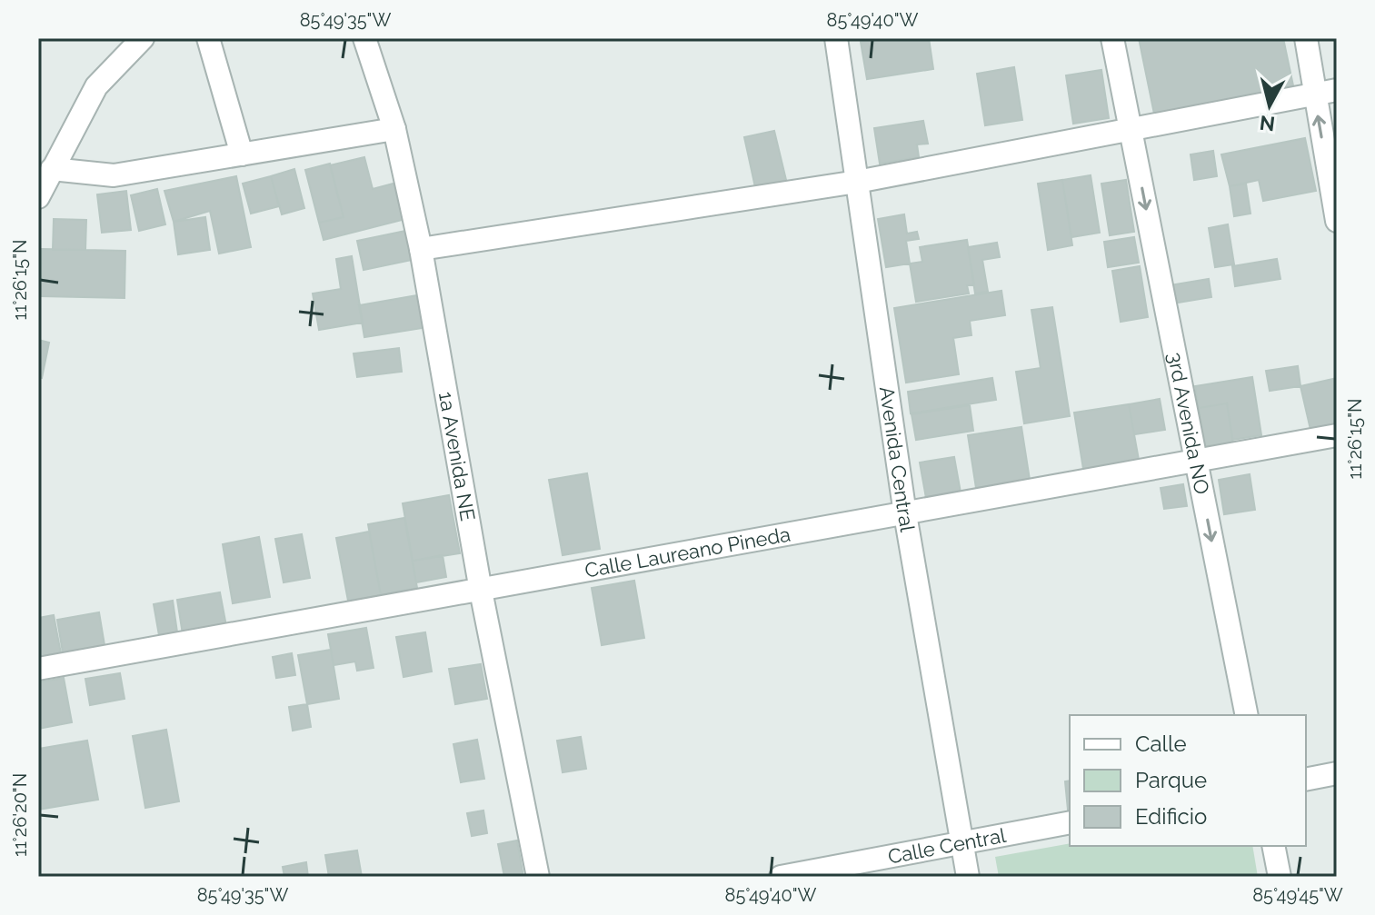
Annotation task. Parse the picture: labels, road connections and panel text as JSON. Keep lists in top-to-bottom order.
{
  "streets": {
    "street": [
      "3rd Avenida NO",
      "1a Avenida NE",
      "Avenida Central",
      "Calle Laureano Pineda",
      "Calle Central"
    ]
  },
  "crossings": [
    ["3rd Avenida NO", "Calle Laureano Pineda"],
    ["1a Avenida NE", "Calle Laureano Pineda"],
    ["Avenida Central", "Calle Laureano Pineda"],
    ["Avenida Central", "Calle Central"]
  ],
  "one_way": ["3rd Avenida NO"],
  "legend": ["Calle", "Parque", "Edificio"],
  "north": "bottom",
  "coordinates": [
    "85°49'35\"W",
    "85°49'40\"W",
    "11°26'15\"N",
    "11°26'20\"N",
    "85°49'45\"W"
  ]
}
